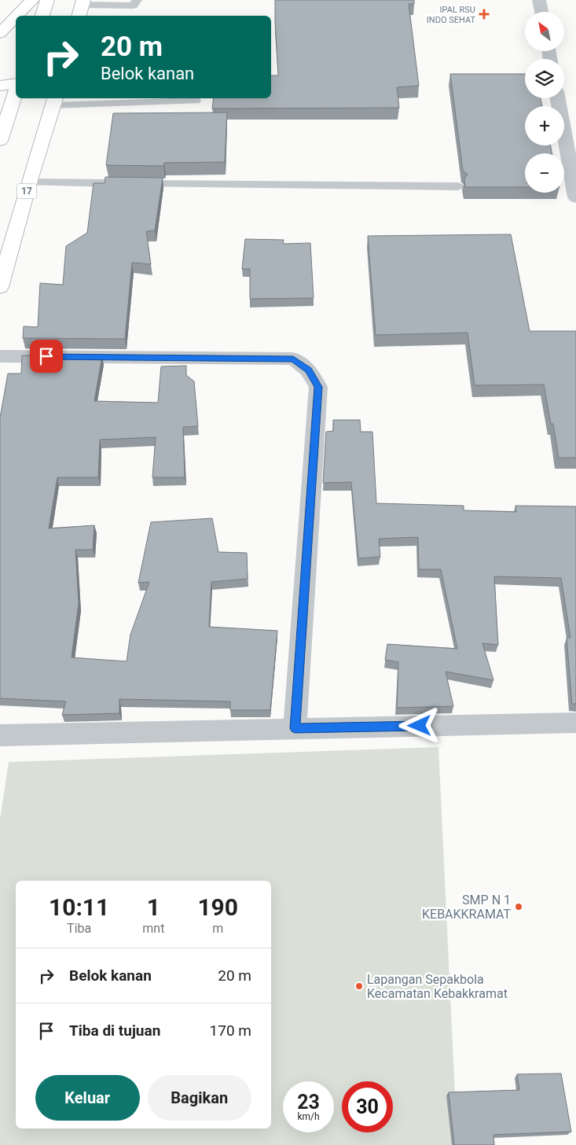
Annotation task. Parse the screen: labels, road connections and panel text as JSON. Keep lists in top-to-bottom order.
{
  "streets": {
    "highway": ["17"]
  },
  "places": {
    "health": ["IPAL RSU INDO SEHAT"],
    "other": ["SMP N 1 KEBAKKRAMAT", "Lapangan Sepakbola Kecamatan Kebakkramat"]
  },
  "north": "top left",
  "page": {
    "map_buttons": ["+", "−"],
    "turn": ["20 m", "Belok kanan"],
    "eta": [
      "10:11",
      "Tiba",
      "1",
      "mnt",
      "190",
      "m"
    ],
    "list": [
      {
        "name": "Belok kanan",
        "value": "20 m"
      },
      {
        "name": "Tiba di tujuan",
        "value": "170 m"
      }
    ],
    "buttons": ["Keluar", "Bagikan"],
    "speed": "23 km/h",
    "limit": "30"
  }
}
